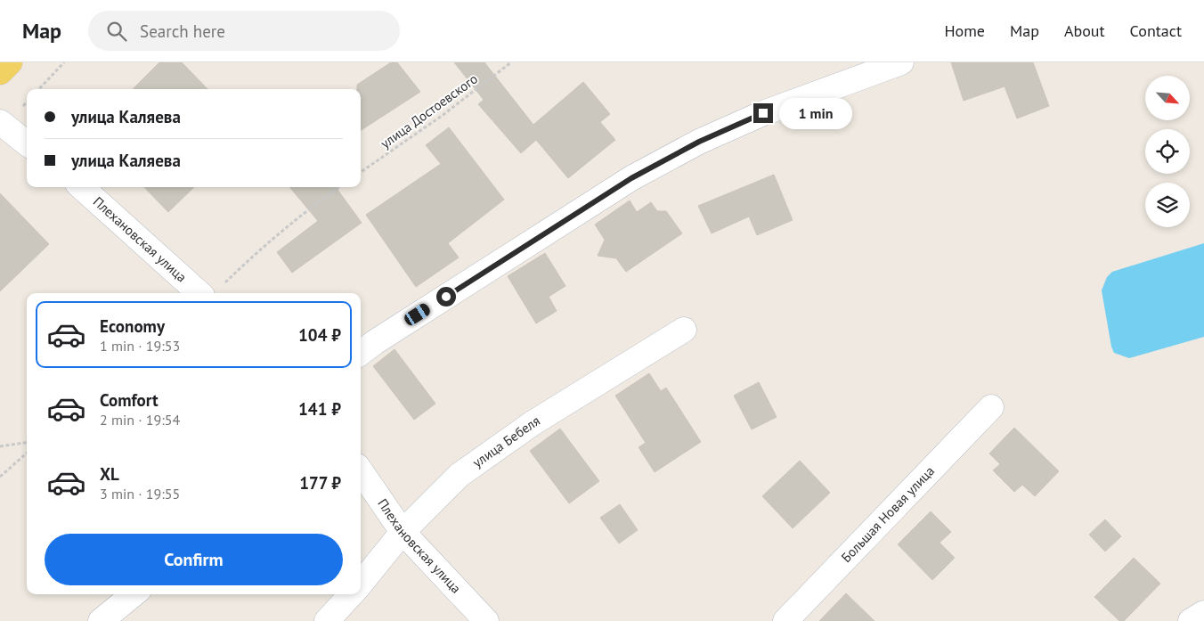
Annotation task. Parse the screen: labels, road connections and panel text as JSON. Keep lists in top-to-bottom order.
{
  "streets": {
    "street": ["Плехановская улица", "улица Бебеля", "Большая Новая улица"],
    "path": ["улица Достоевского"]
  },
  "crossings": [
    ["Плехановская улица", "улица Бебеля"]
  ],
  "north": "bottom right",
  "page": {
    "header": "Map",
    "search": "Search here",
    "nav": [
      "Home",
      "Map",
      "About",
      "Contact"
    ],
    "banner": ["улица Каляева", "улица Каляева"],
    "bubble": "1 min",
    "list": [
      {
        "name": "Economy",
        "note": "1 min · 19:53",
        "value": "104 ₽"
      },
      {
        "name": "Comfort",
        "note": "2 min · 19:54",
        "value": "141 ₽"
      },
      {
        "name": "XL",
        "note": "3 min · 19:55",
        "value": "177 ₽"
      }
    ],
    "buttons": "Confirm"
  }
}
